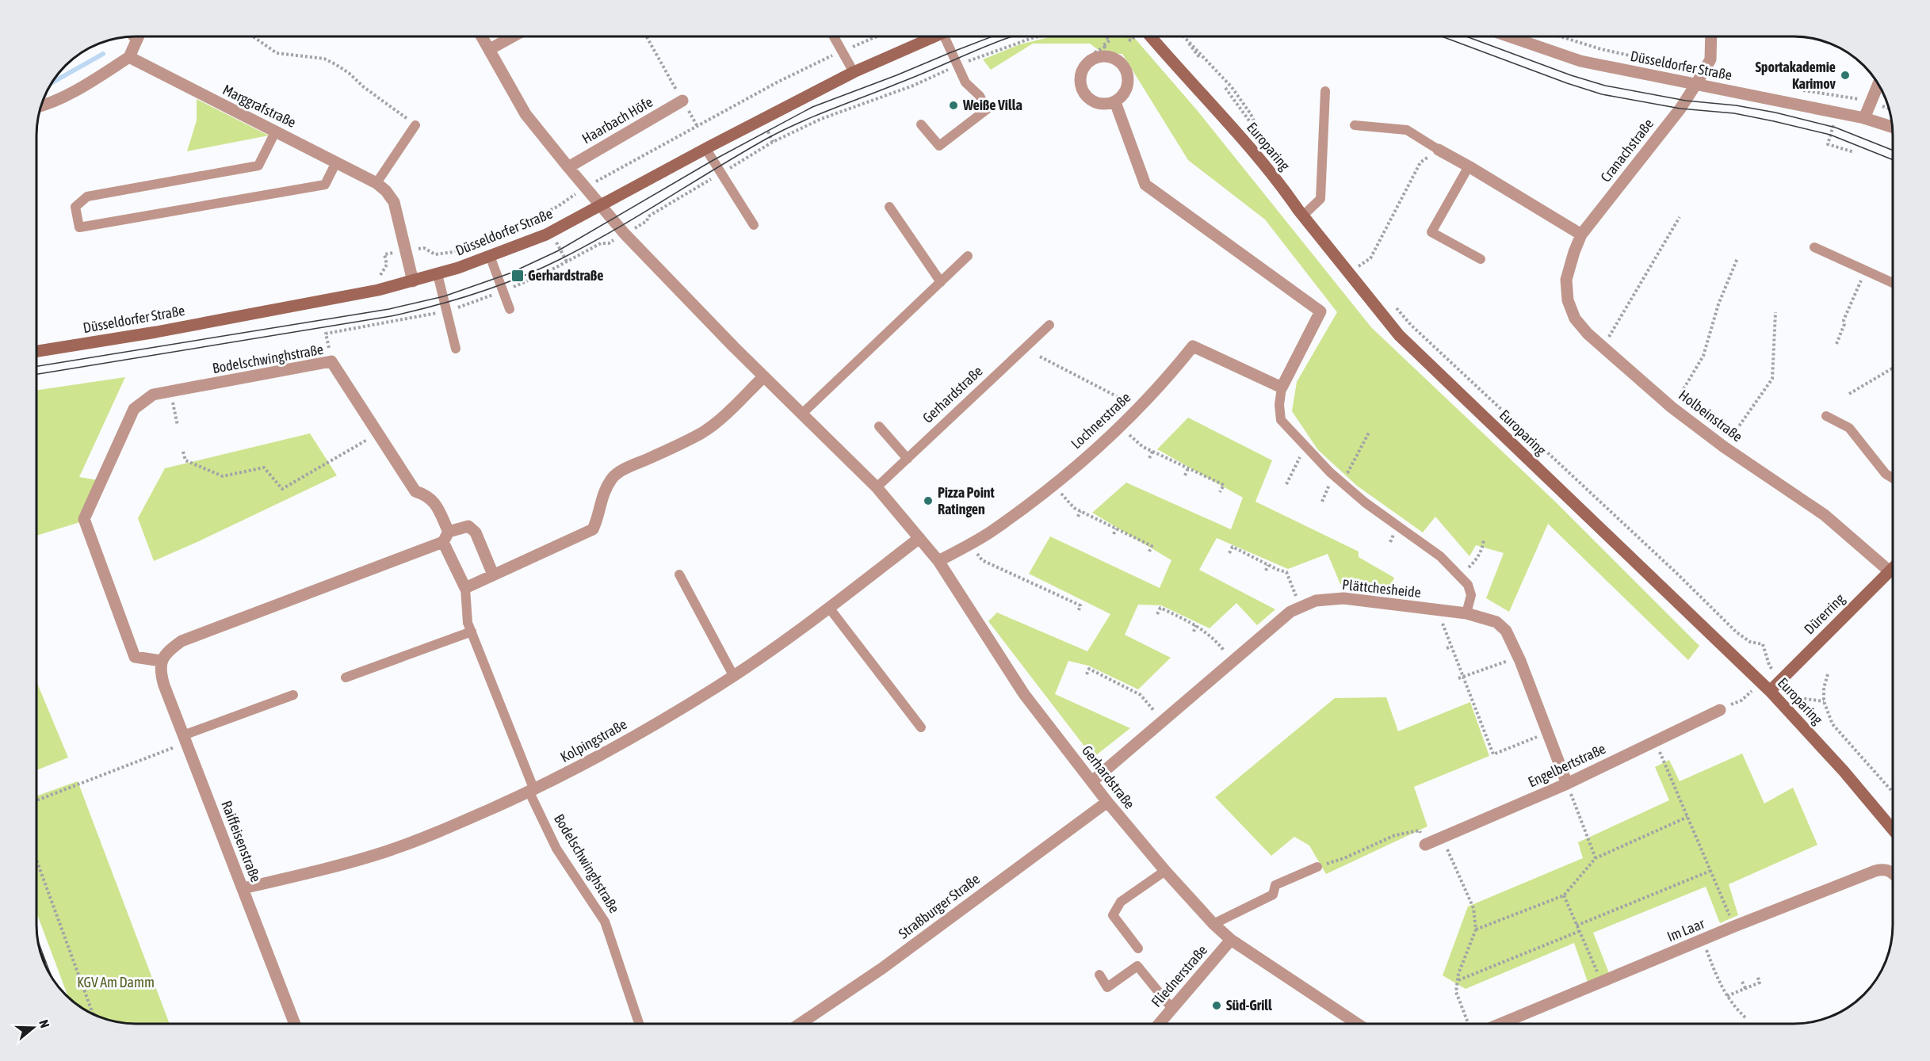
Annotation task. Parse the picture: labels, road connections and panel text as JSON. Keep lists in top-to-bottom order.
{
  "streets": {
    "main road": ["Düsseldorfer Straße", "Europaring", "Dürerring"],
    "street": [
      "Marggrafstraße",
      "Haarbach Höfe",
      "Cranachstraße",
      "Bodelschwinghstraße",
      "Gerhardstraße",
      "Holbeinstraße",
      "Lochnerstraße",
      "Plättchesheide",
      "Kolpingstraße",
      "Engelbertstraße",
      "Raiffeisenstraße",
      "Straßburger Straße",
      "Im Laar",
      "Fliednerstraße"
    ]
  },
  "crossings": [
    ["Düsseldorfer Straße", "Marggrafstraße"],
    ["Düsseldorfer Straße", "Cranachstraße"],
    ["Düsseldorfer Straße", "Gerhardstraße"],
    ["Europaring", "Dürerring"],
    ["Cranachstraße", "Holbeinstraße"],
    ["Bodelschwinghstraße", "Kolpingstraße"],
    ["Bodelschwinghstraße", "Raiffeisenstraße"],
    ["Gerhardstraße", "Lochnerstraße"],
    ["Gerhardstraße", "Plättchesheide"],
    ["Gerhardstraße", "Kolpingstraße"],
    ["Gerhardstraße", "Straßburger Straße"],
    ["Gerhardstraße", "Fliednerstraße"],
    ["Holbeinstraße", "Dürerring"],
    ["Plättchesheide", "Engelbertstraße"],
    ["Kolpingstraße", "Raiffeisenstraße"]
  ],
  "parks": ["KGV Am Damm"],
  "places": {
    "other": [
      "Sportakademie Karimov",
      "Weiße Villa",
      "Pizza Point Ratingen",
      "Süd-Grill"
    ],
    "transit": ["Gerhardstraße"]
  },
  "north": "right"
}
